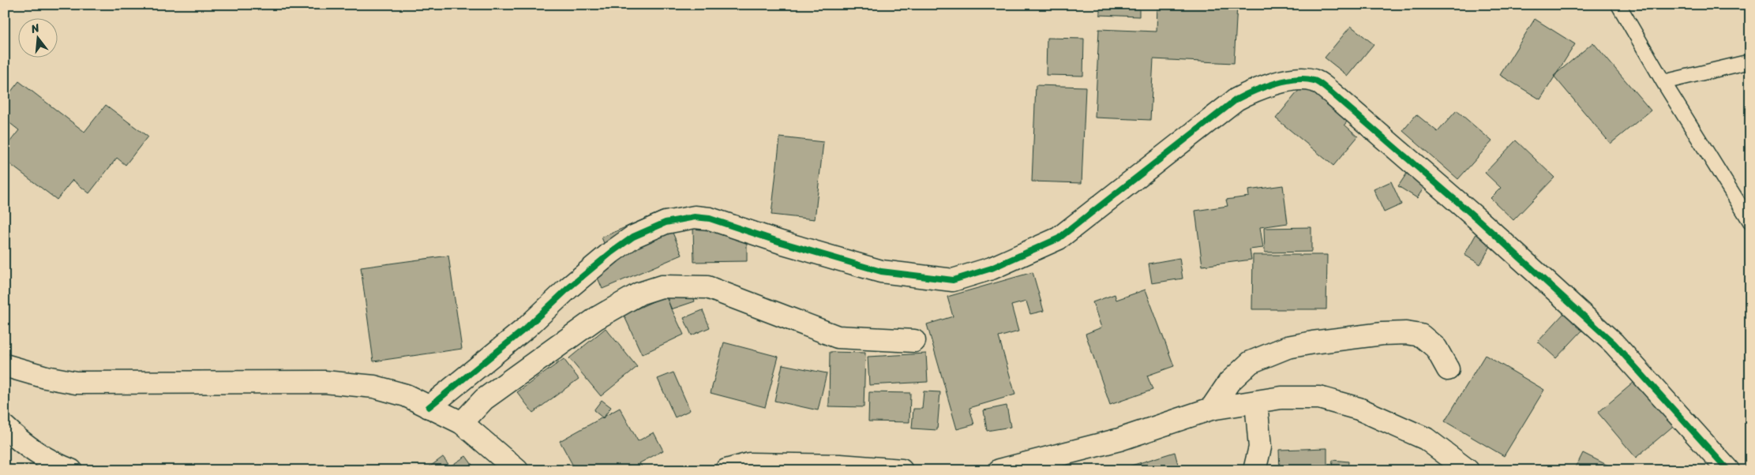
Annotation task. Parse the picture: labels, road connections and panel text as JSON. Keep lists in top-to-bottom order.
{
  "north": "top"
}
